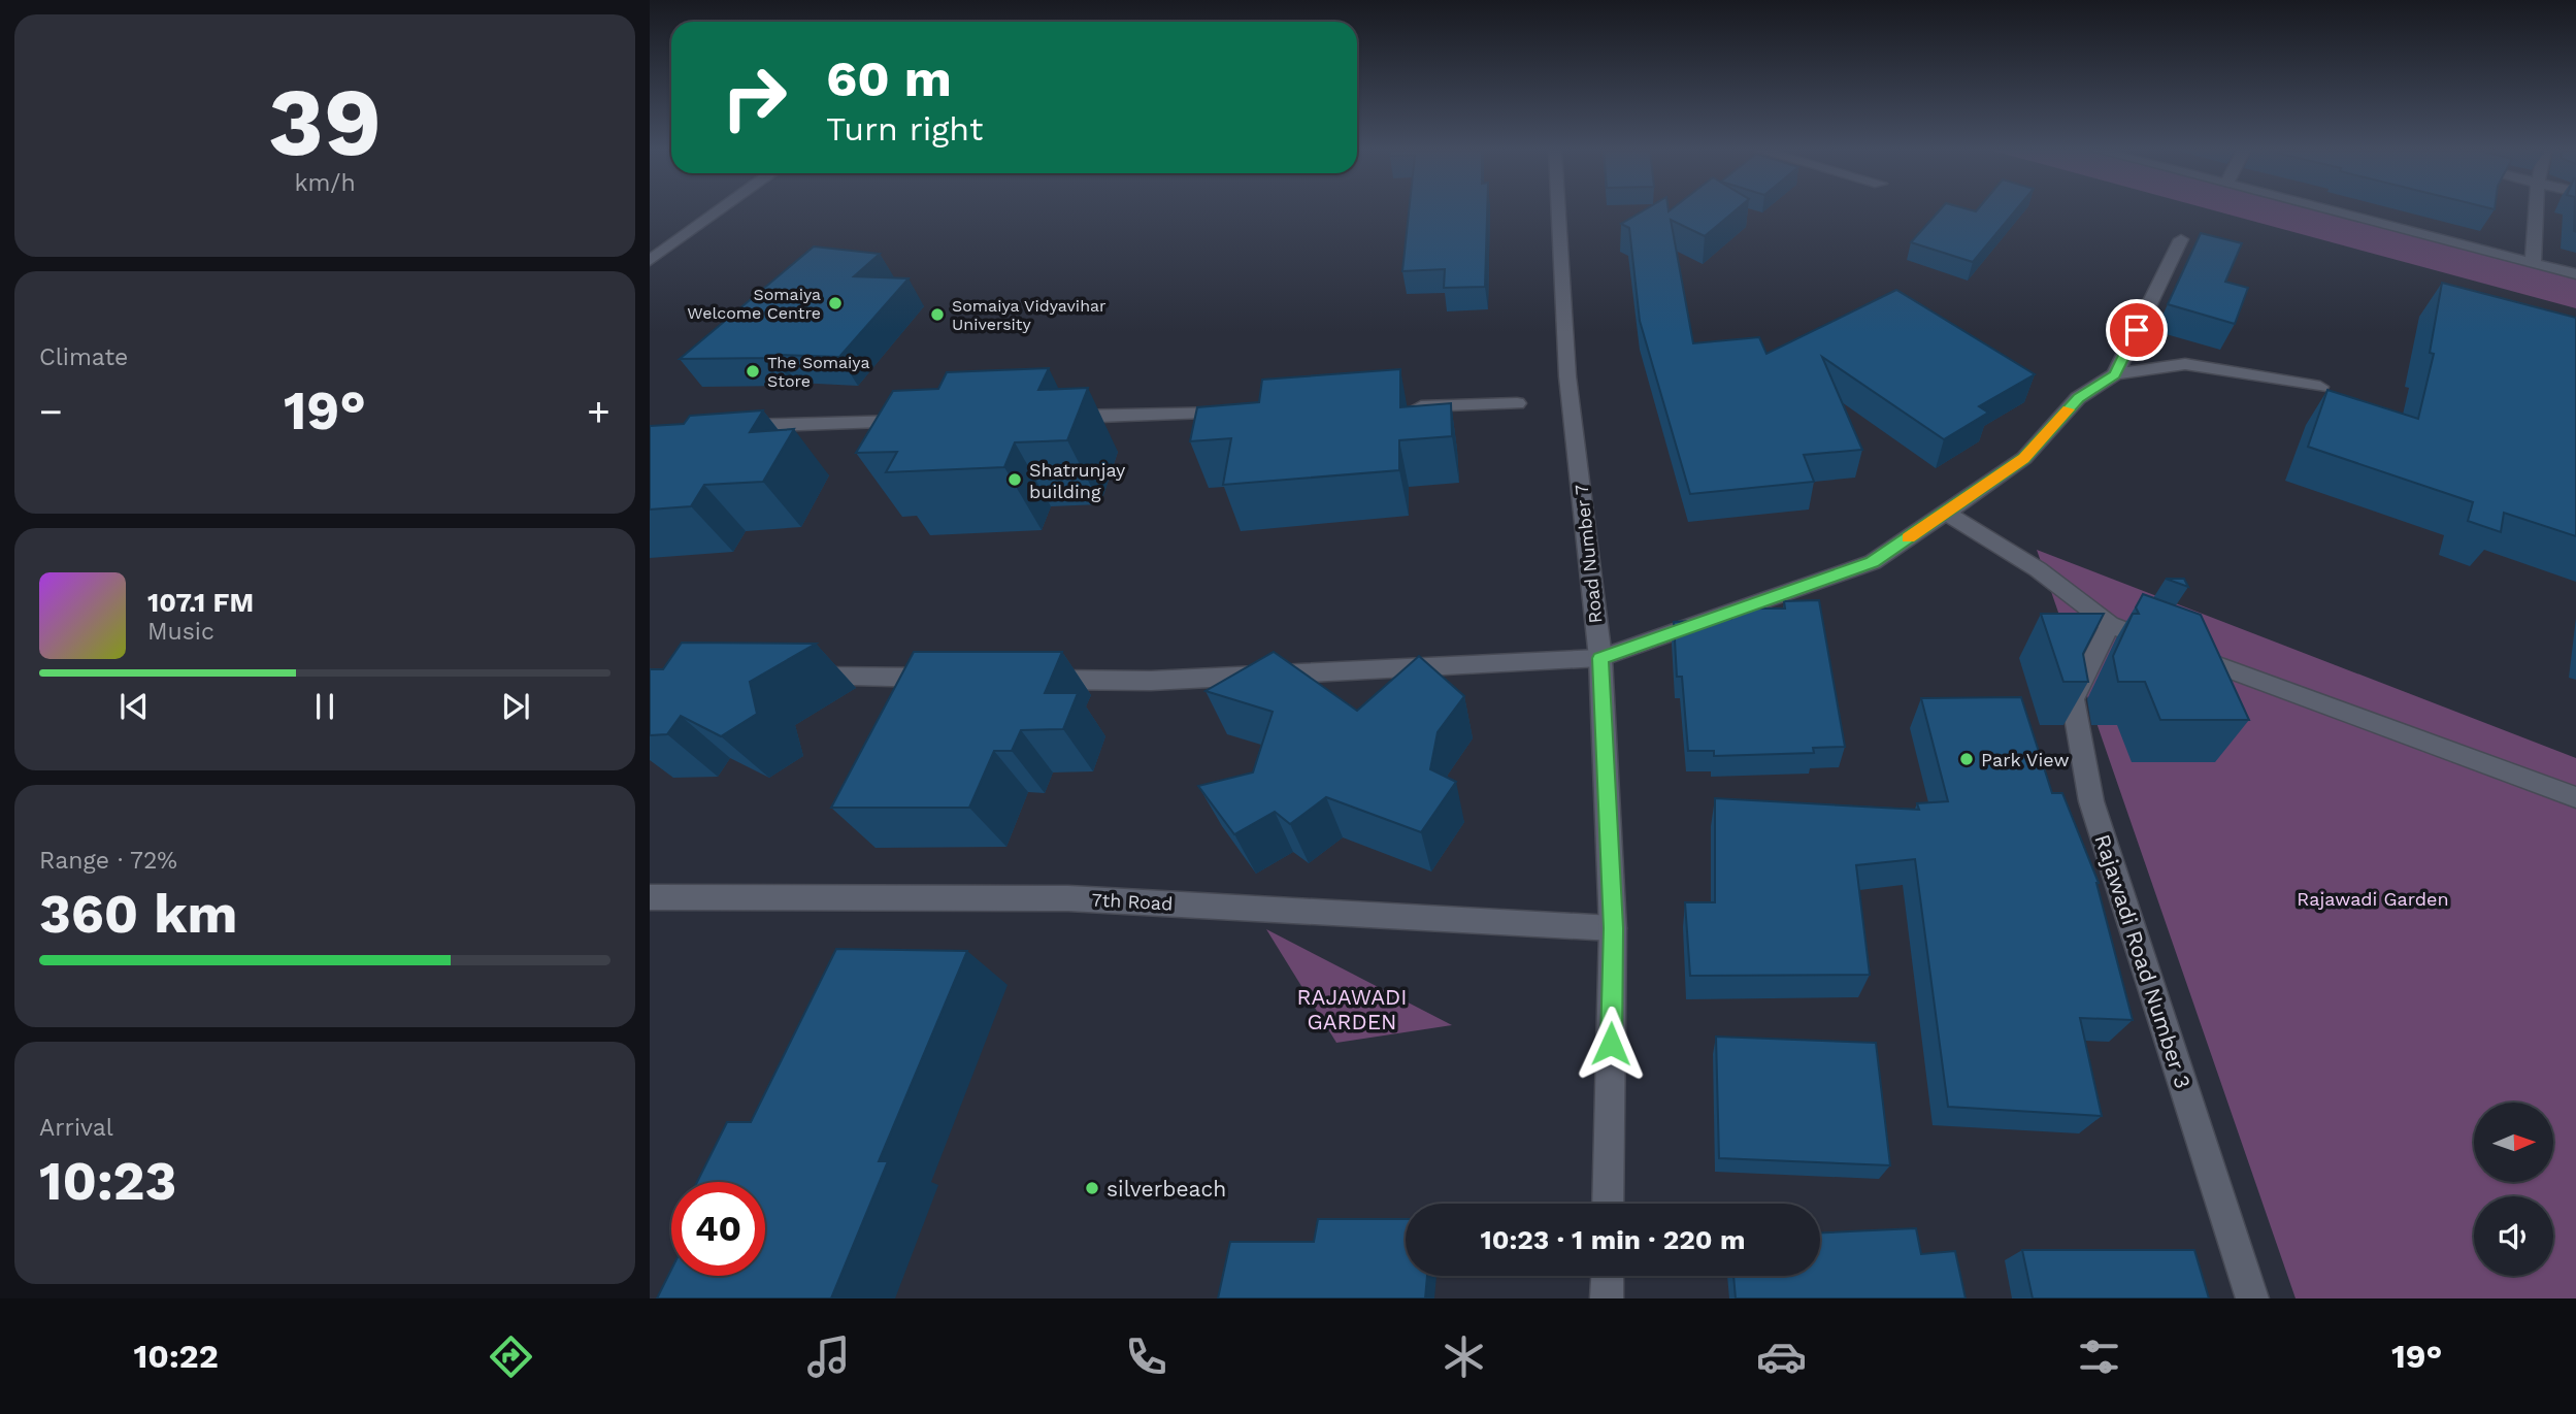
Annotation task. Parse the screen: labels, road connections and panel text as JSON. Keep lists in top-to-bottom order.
{
  "streets": {
    "street": ["Road Number 7", "7th Road", "Rajawadi Road Number 3"]
  },
  "crossings": [
    ["Road Number 7", "7th Road"]
  ],
  "parks": ["Rajawadi Garden", "RAJAWADI GARDEN"],
  "places": [
    "Somaiya Welcome Centre",
    "Somaiya Vidyavihar University",
    "The Somaiya Store",
    "Shatrunjay building",
    "Park View",
    "silverbeach"
  ],
  "north": "right",
  "page": {
    "tile": [
      ["39", "km/h"],
      "Climate",
      ["Range · 72%", "360 km"],
      ["Arrival", "10:23"]
    ],
    "turn": ["60 m", "Turn right"],
    "heat": ["−", "19°", "+"],
    "song": ["107.1 FM", "Music"],
    "limit": "40",
    "trip": "10:23 · 1 min · 220 m",
    "tabs": ["10:22", "19°"]
  }
}
